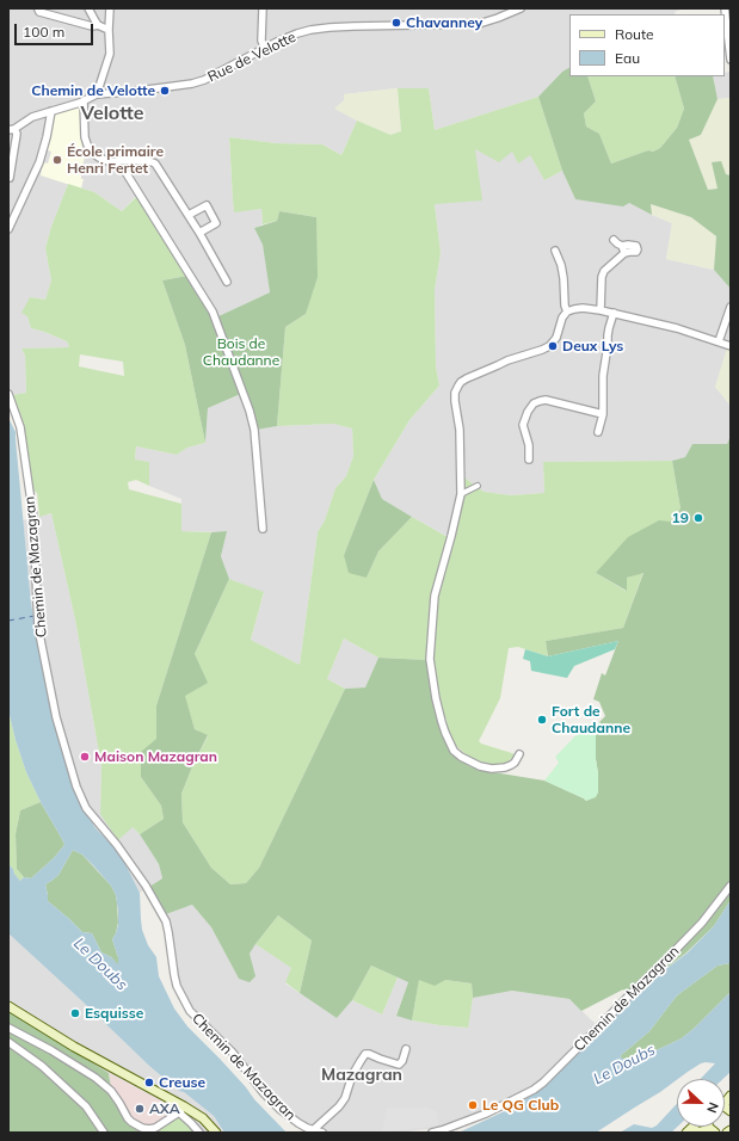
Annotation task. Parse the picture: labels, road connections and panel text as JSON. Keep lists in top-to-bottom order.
{
  "streets": {
    "street": ["Rue de Velotte", "Chemin de Mazagran"]
  },
  "districts": ["Velotte", "Mazagran"],
  "water": ["Le Doubs"],
  "parks": ["Bois de Chaudanne"],
  "places": [
    "Chavanney",
    "Chemin de Velotte",
    "École primaire Henri Fertet",
    "Deux Lys",
    "19",
    "Fort de Chaudanne",
    "Maison Mazagran",
    "Esquisse",
    "Creuse",
    "Le QG Club",
    "AXA"
  ],
  "legend": ["Route", "Eau"],
  "scale_bar": "100 m",
  "north": "right"
}
